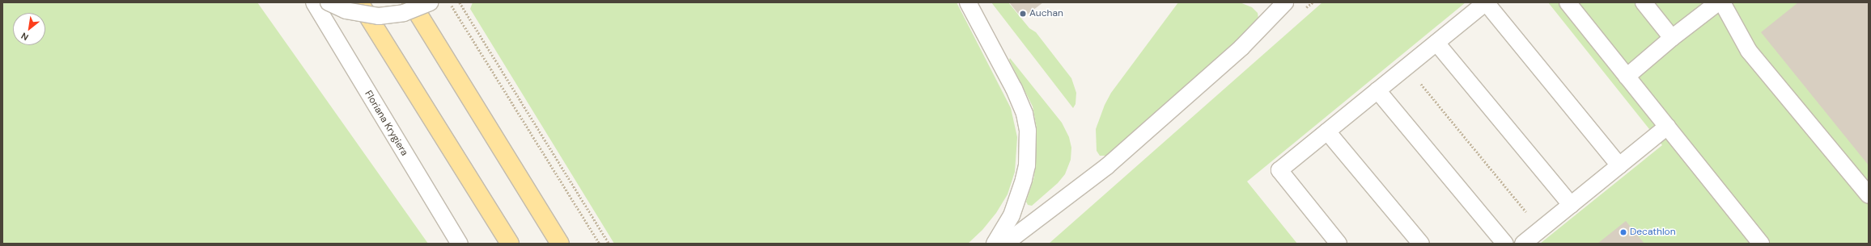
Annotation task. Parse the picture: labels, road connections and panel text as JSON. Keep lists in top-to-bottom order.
{
  "streets": {
    "lane": ["Floriana Krygiera"]
  },
  "places": ["Auchan", "Decathlon"],
  "north": "bottom left"
}
